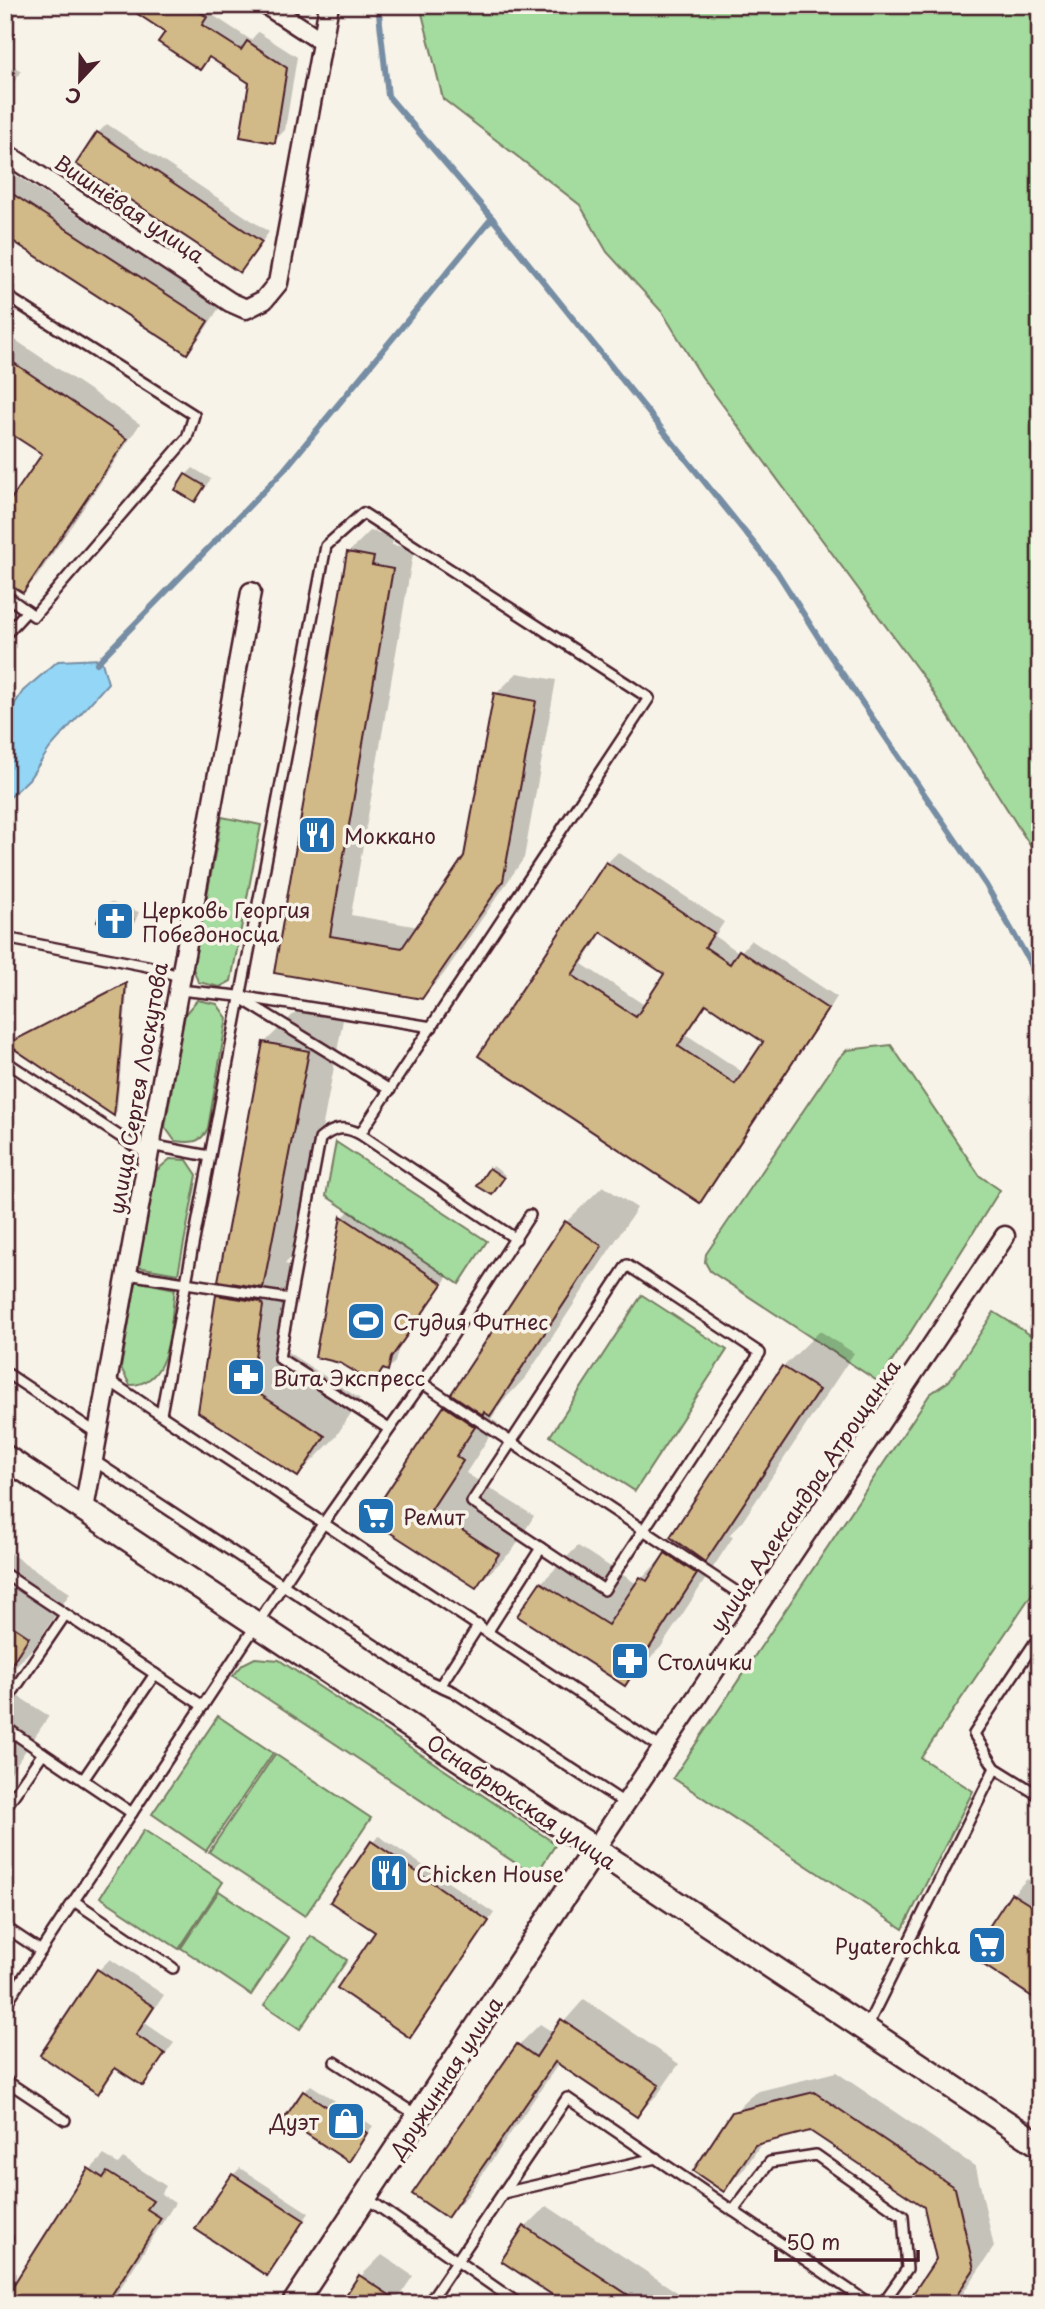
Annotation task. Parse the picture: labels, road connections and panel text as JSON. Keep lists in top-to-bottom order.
{
  "streets": {
    "street": [
      "Вишнёвая улица",
      "улица Сергея Лоскутова",
      "улица Александра Атрощанка",
      "Оснабрюкская улица",
      "Дружинная улица"
    ]
  },
  "crossings": [
    ["улица Сергея Лоскутова", "Оснабрюкская улица"],
    ["улица Александра Атрощанка", "Оснабрюкская улица"],
    ["улица Александра Атрощанка", "Дружинная улица"],
    ["Оснабрюкская улица", "Дружинная улица"]
  ],
  "places": {
    "restaurant": ["Моккано", "Chicken House"],
    "church": ["Церковь Георгия Победоносца"],
    "sports": ["Студия Фитнес"],
    "pharmacy": ["Вита Экспресс", "Столички"],
    "supermarket": ["Ремит", "Pyaterochka"],
    "shop": ["Дуэт"]
  },
  "scale_bar": "50 m",
  "north": "bottom"
}
